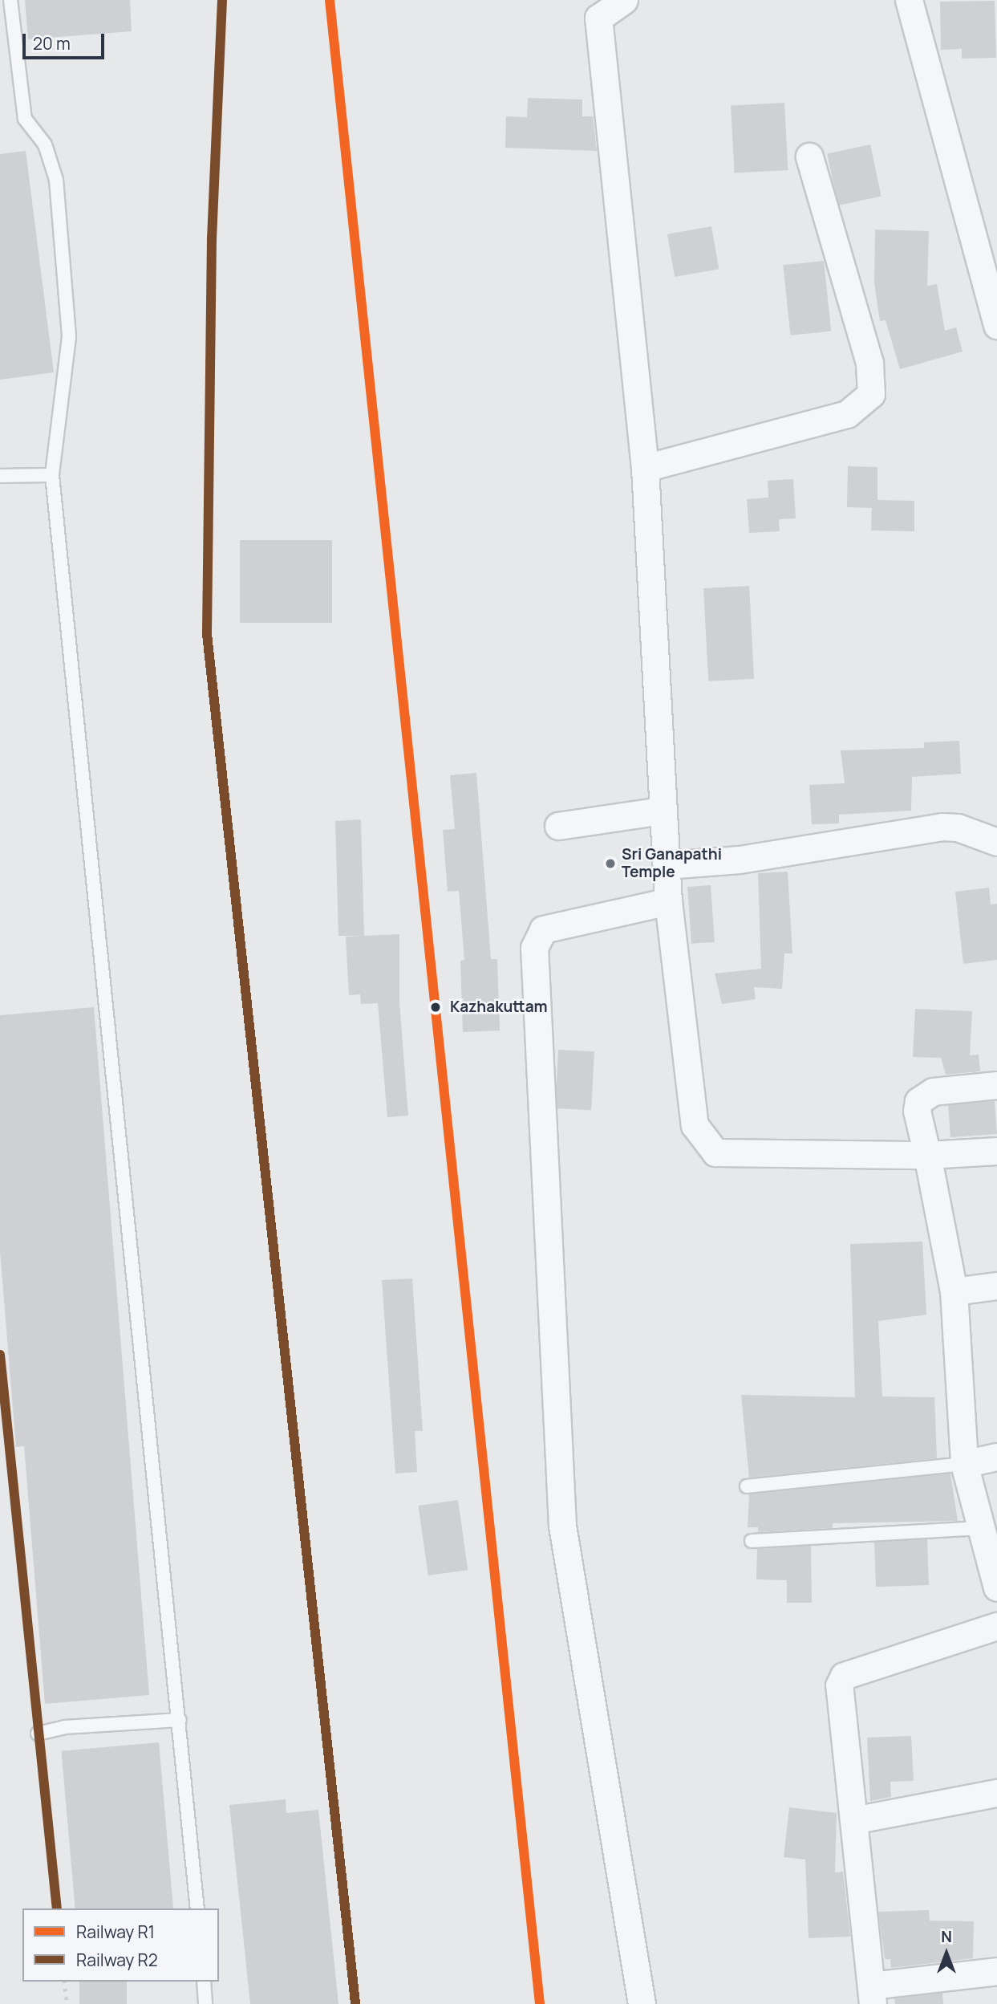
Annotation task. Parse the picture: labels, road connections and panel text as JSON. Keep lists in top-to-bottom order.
{
  "places": ["Sri Ganapathi Temple", "Kazhakuttam"],
  "lines": ["rail line R1", "rail line R2"],
  "legend": ["Railway R1", "Railway R2"],
  "scale_bar": "20 m",
  "north": "top"
}
